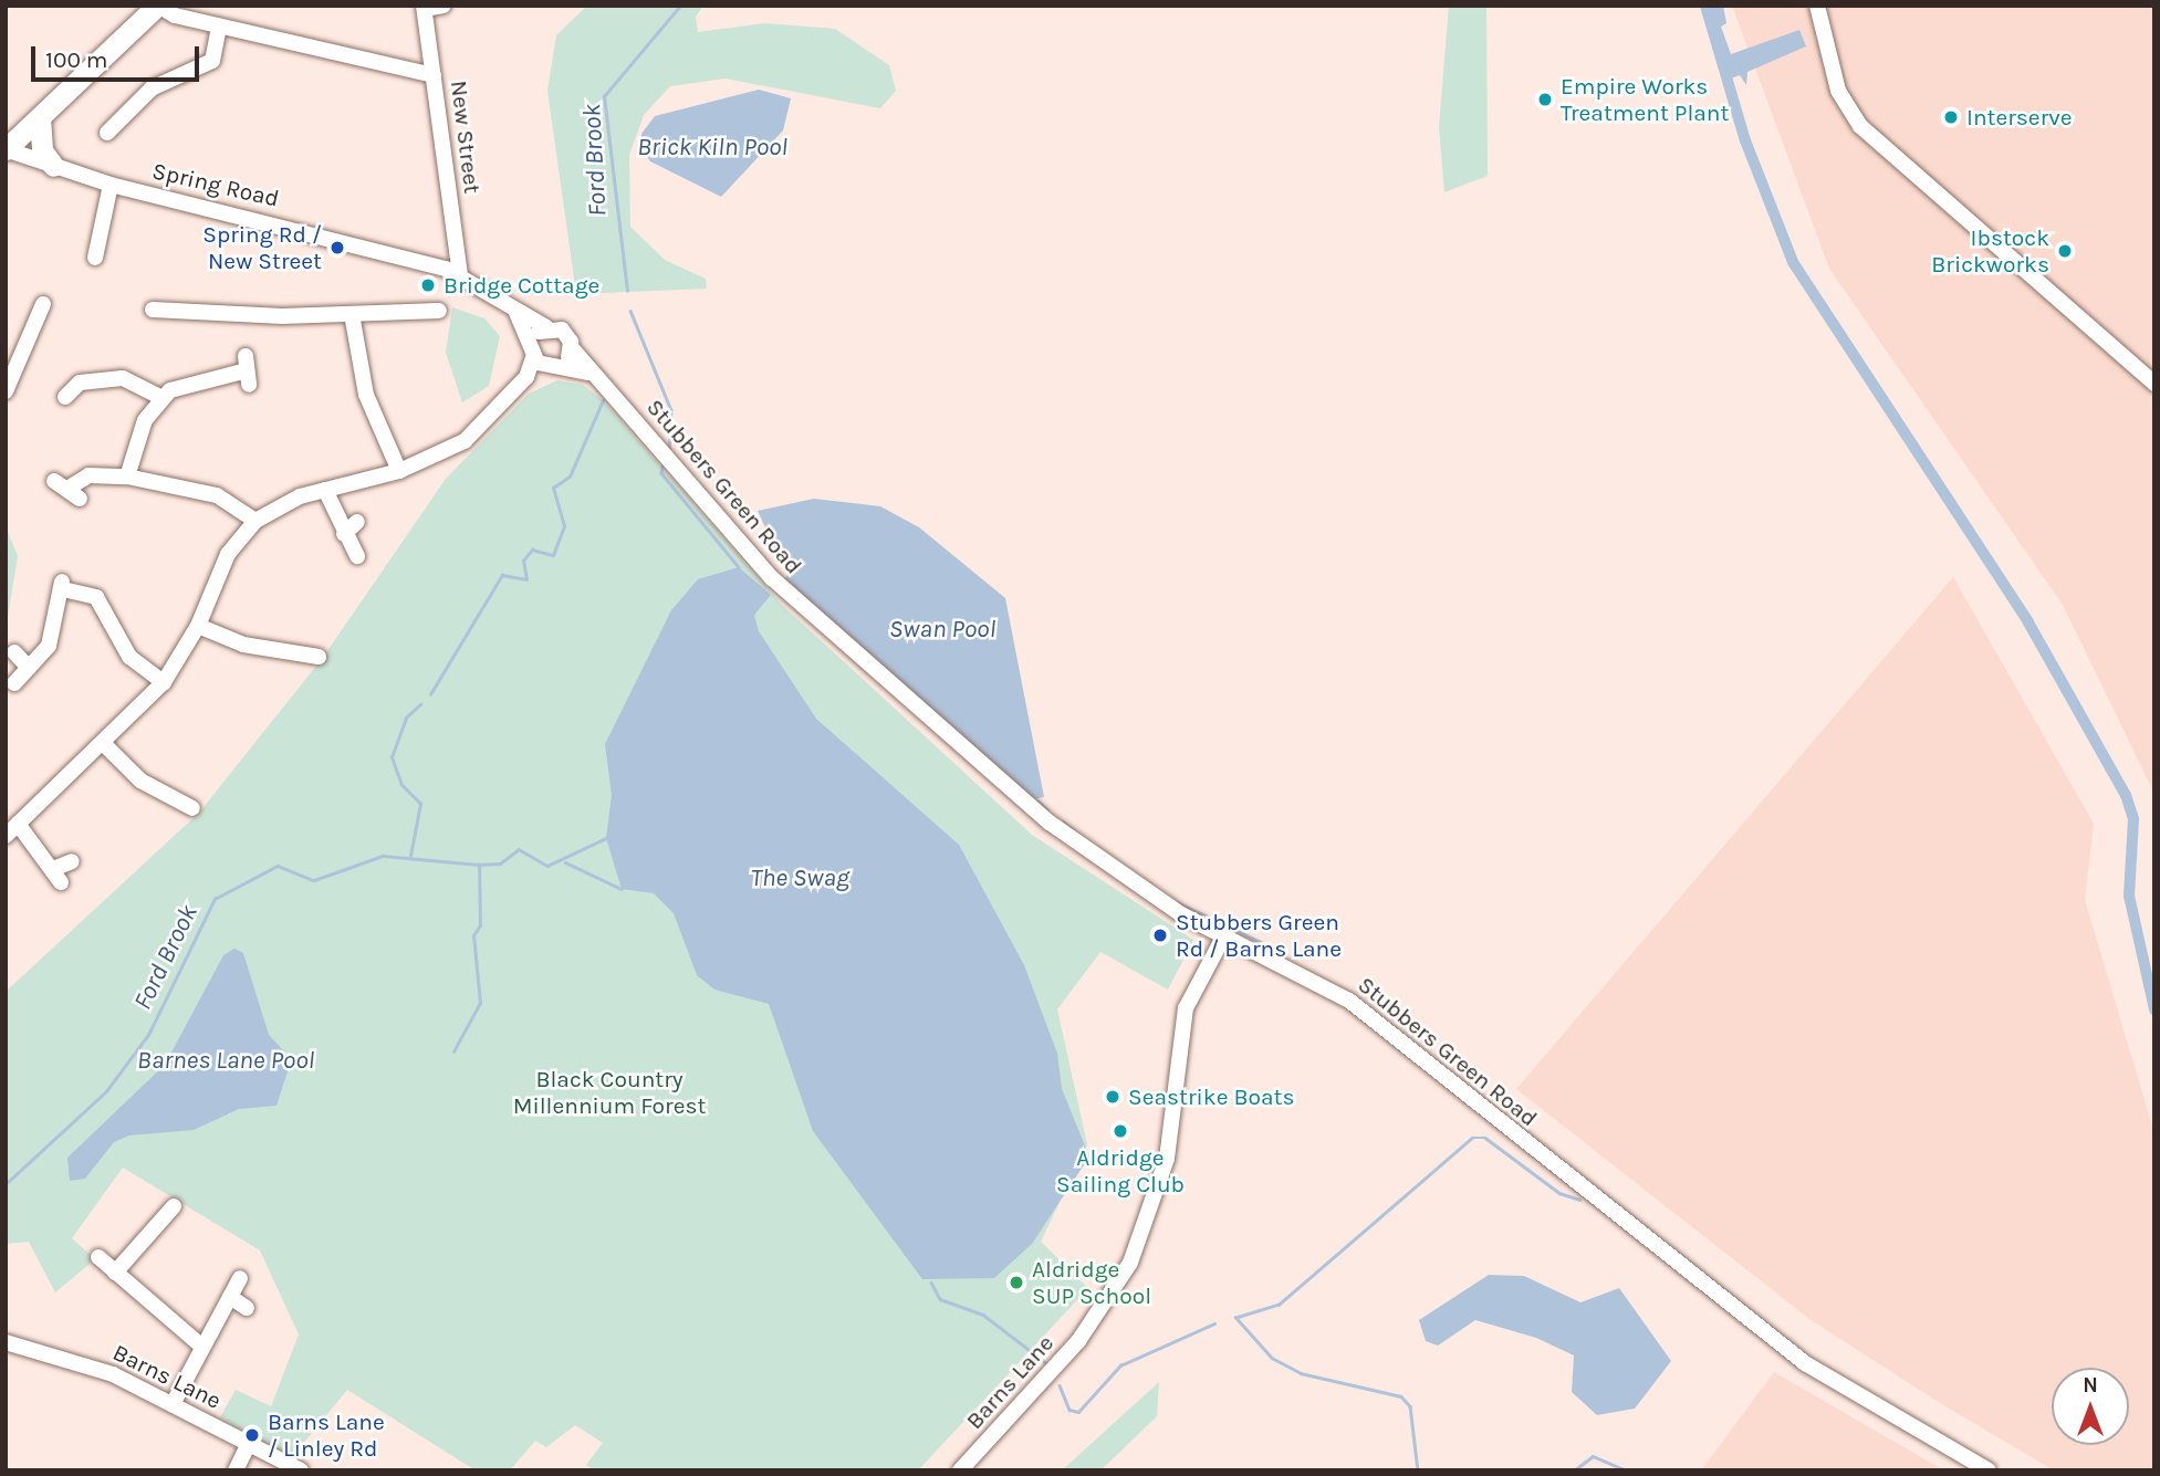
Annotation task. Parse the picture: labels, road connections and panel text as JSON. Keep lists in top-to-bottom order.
{
  "streets": {
    "street": [
      "New Street",
      "Spring Road",
      "Stubbers Green Road",
      "Barns Lane"
    ]
  },
  "crossings": [
    ["New Street", "Spring Road"],
    ["Stubbers Green Road", "Barns Lane"]
  ],
  "water": [
    "Brick Kiln Pool",
    "Ford Brook",
    "Swan Pool",
    "The Swag",
    "Barnes Lane Pool"
  ],
  "parks": ["Black Country Millennium Forest"],
  "places": [
    "Empire Works Treatment Plant",
    "Interserve",
    "Spring Rd / New Street",
    "Ibstock Brickworks",
    "Bridge Cottage",
    "Stubbers Green Rd / Barns Lane",
    "Seastrike Boats",
    "Aldridge Sailing Club",
    "Aldridge SUP School",
    "Barns Lane / Linley Rd"
  ],
  "scale_bar": "100 m",
  "north": "top"
}
